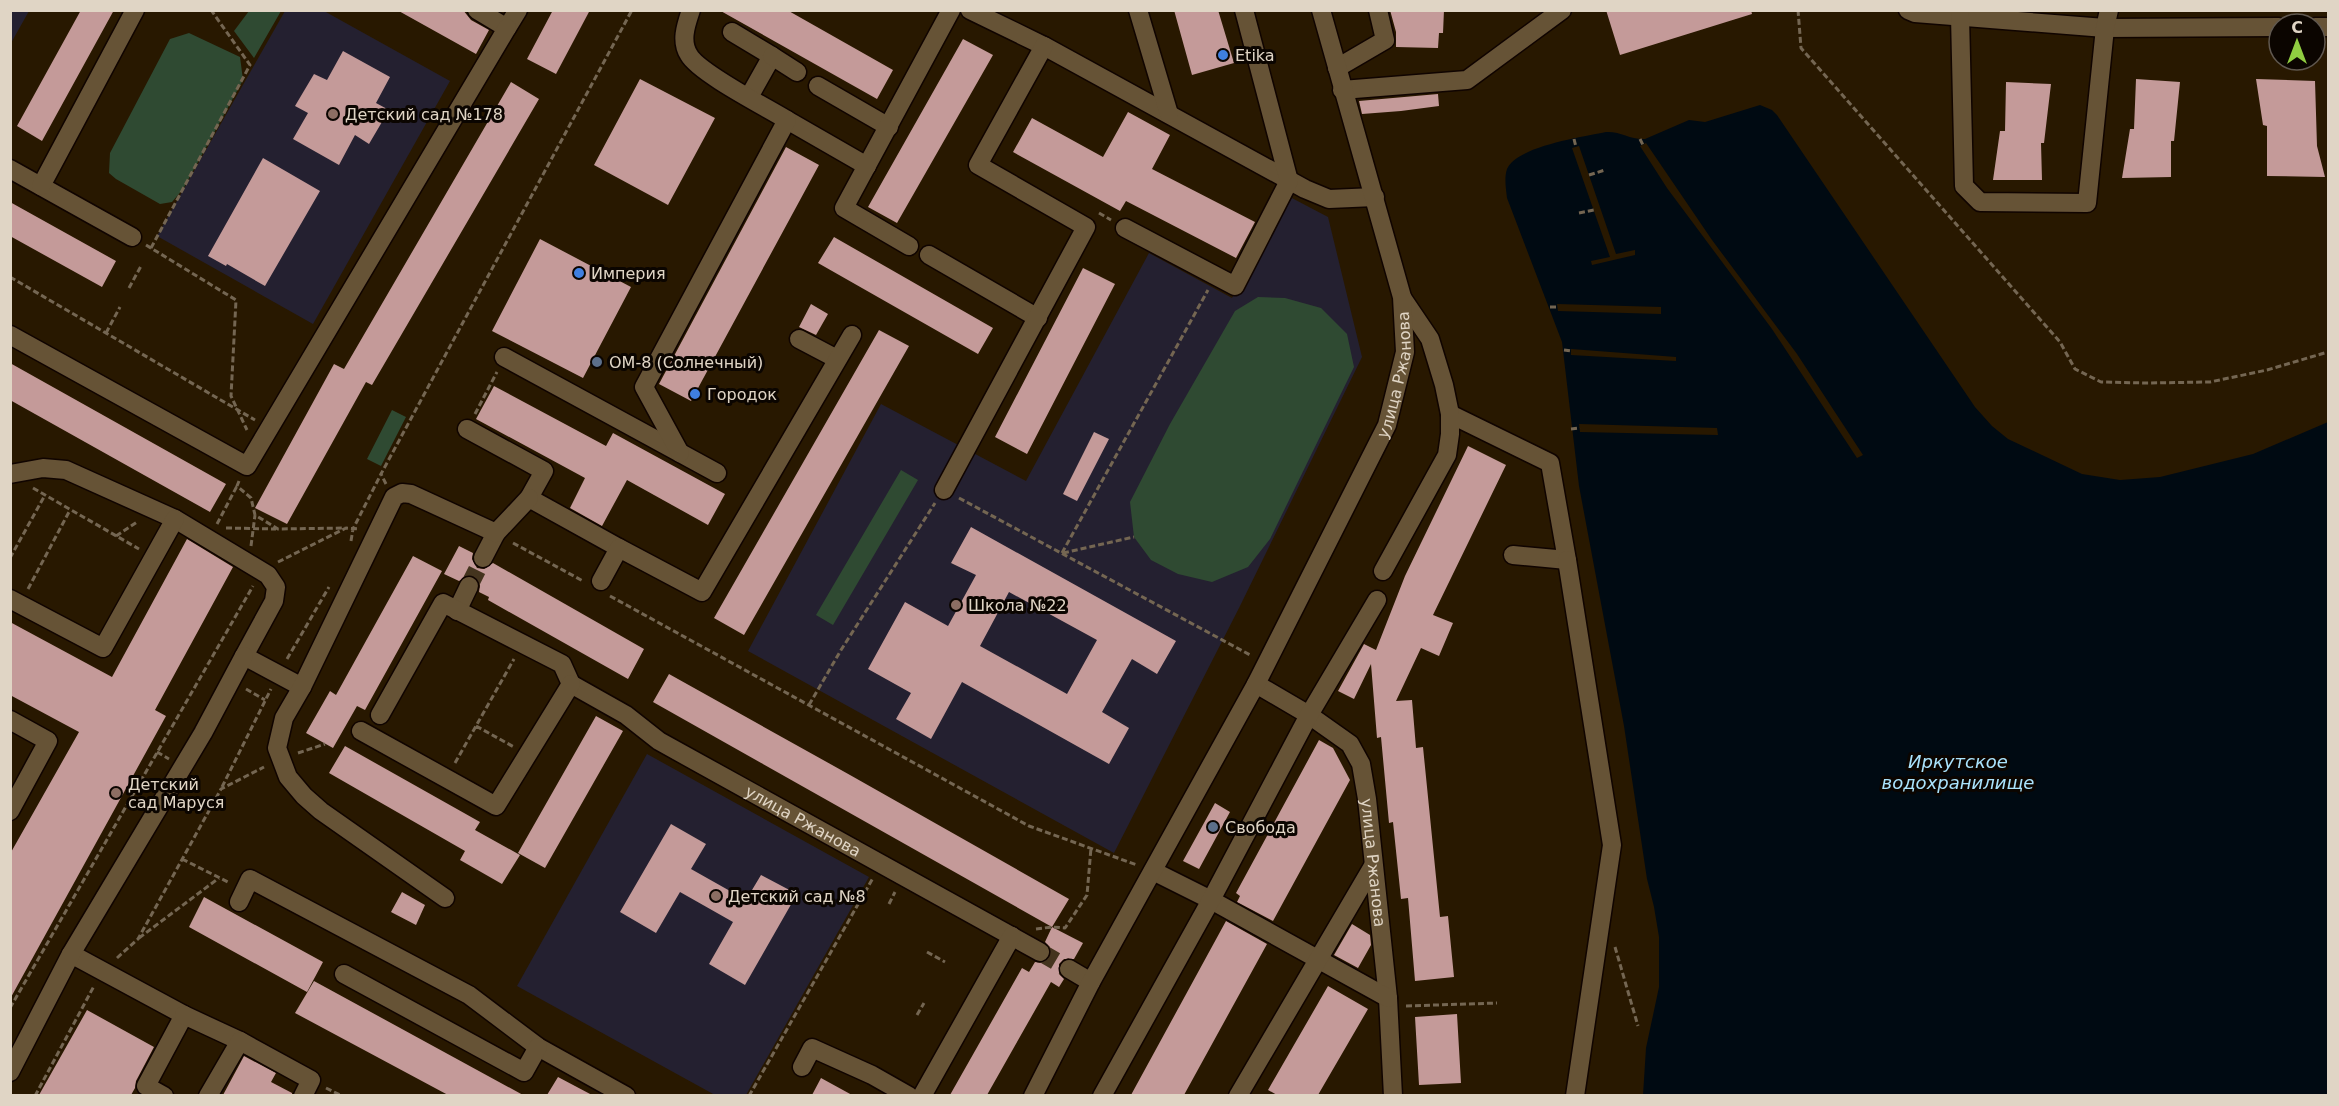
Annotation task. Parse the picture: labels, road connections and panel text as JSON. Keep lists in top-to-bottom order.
{
  "streets": {
    "street": ["улица Ржанова"]
  },
  "water": ["Иркутское водохранилище"],
  "places": [
    "Etika",
    "Детский сад №178",
    "Империя",
    "ОМ-8 (Солнечный)",
    "Городок",
    "Школа №22",
    "Детский сад Маруся",
    "Свобода",
    "Детский сад №8"
  ],
  "north": "top"
}
